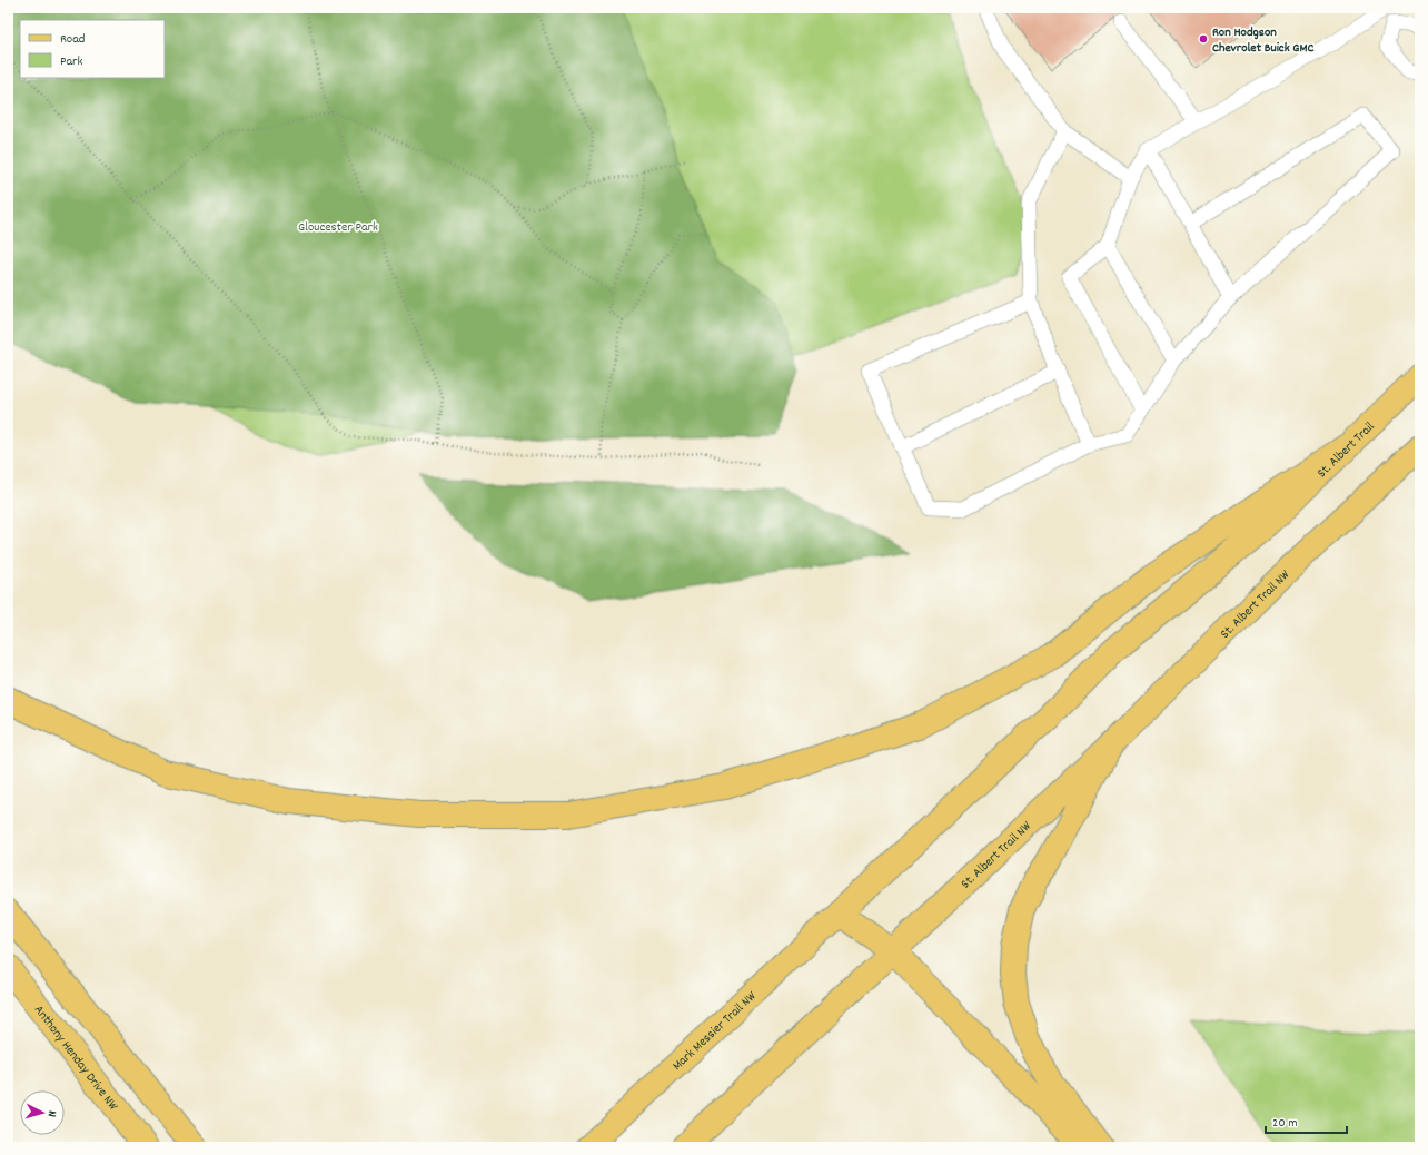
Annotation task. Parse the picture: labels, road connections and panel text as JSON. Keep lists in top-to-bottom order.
{
  "streets": {
    "main road": [
      "St. Albert Trail",
      "St. Albert Trail NW",
      "Mark Messier Trail NW",
      "Anthony Henday Drive NW"
    ]
  },
  "crossings": [
    ["St. Albert Trail", "Mark Messier Trail NW"]
  ],
  "parks": ["Gloucester Park"],
  "places": ["Ron Hodgson Chevrolet Buick GMC"],
  "legend": ["Road", "Park"],
  "scale_bar": "20 m",
  "north": "right"
}
